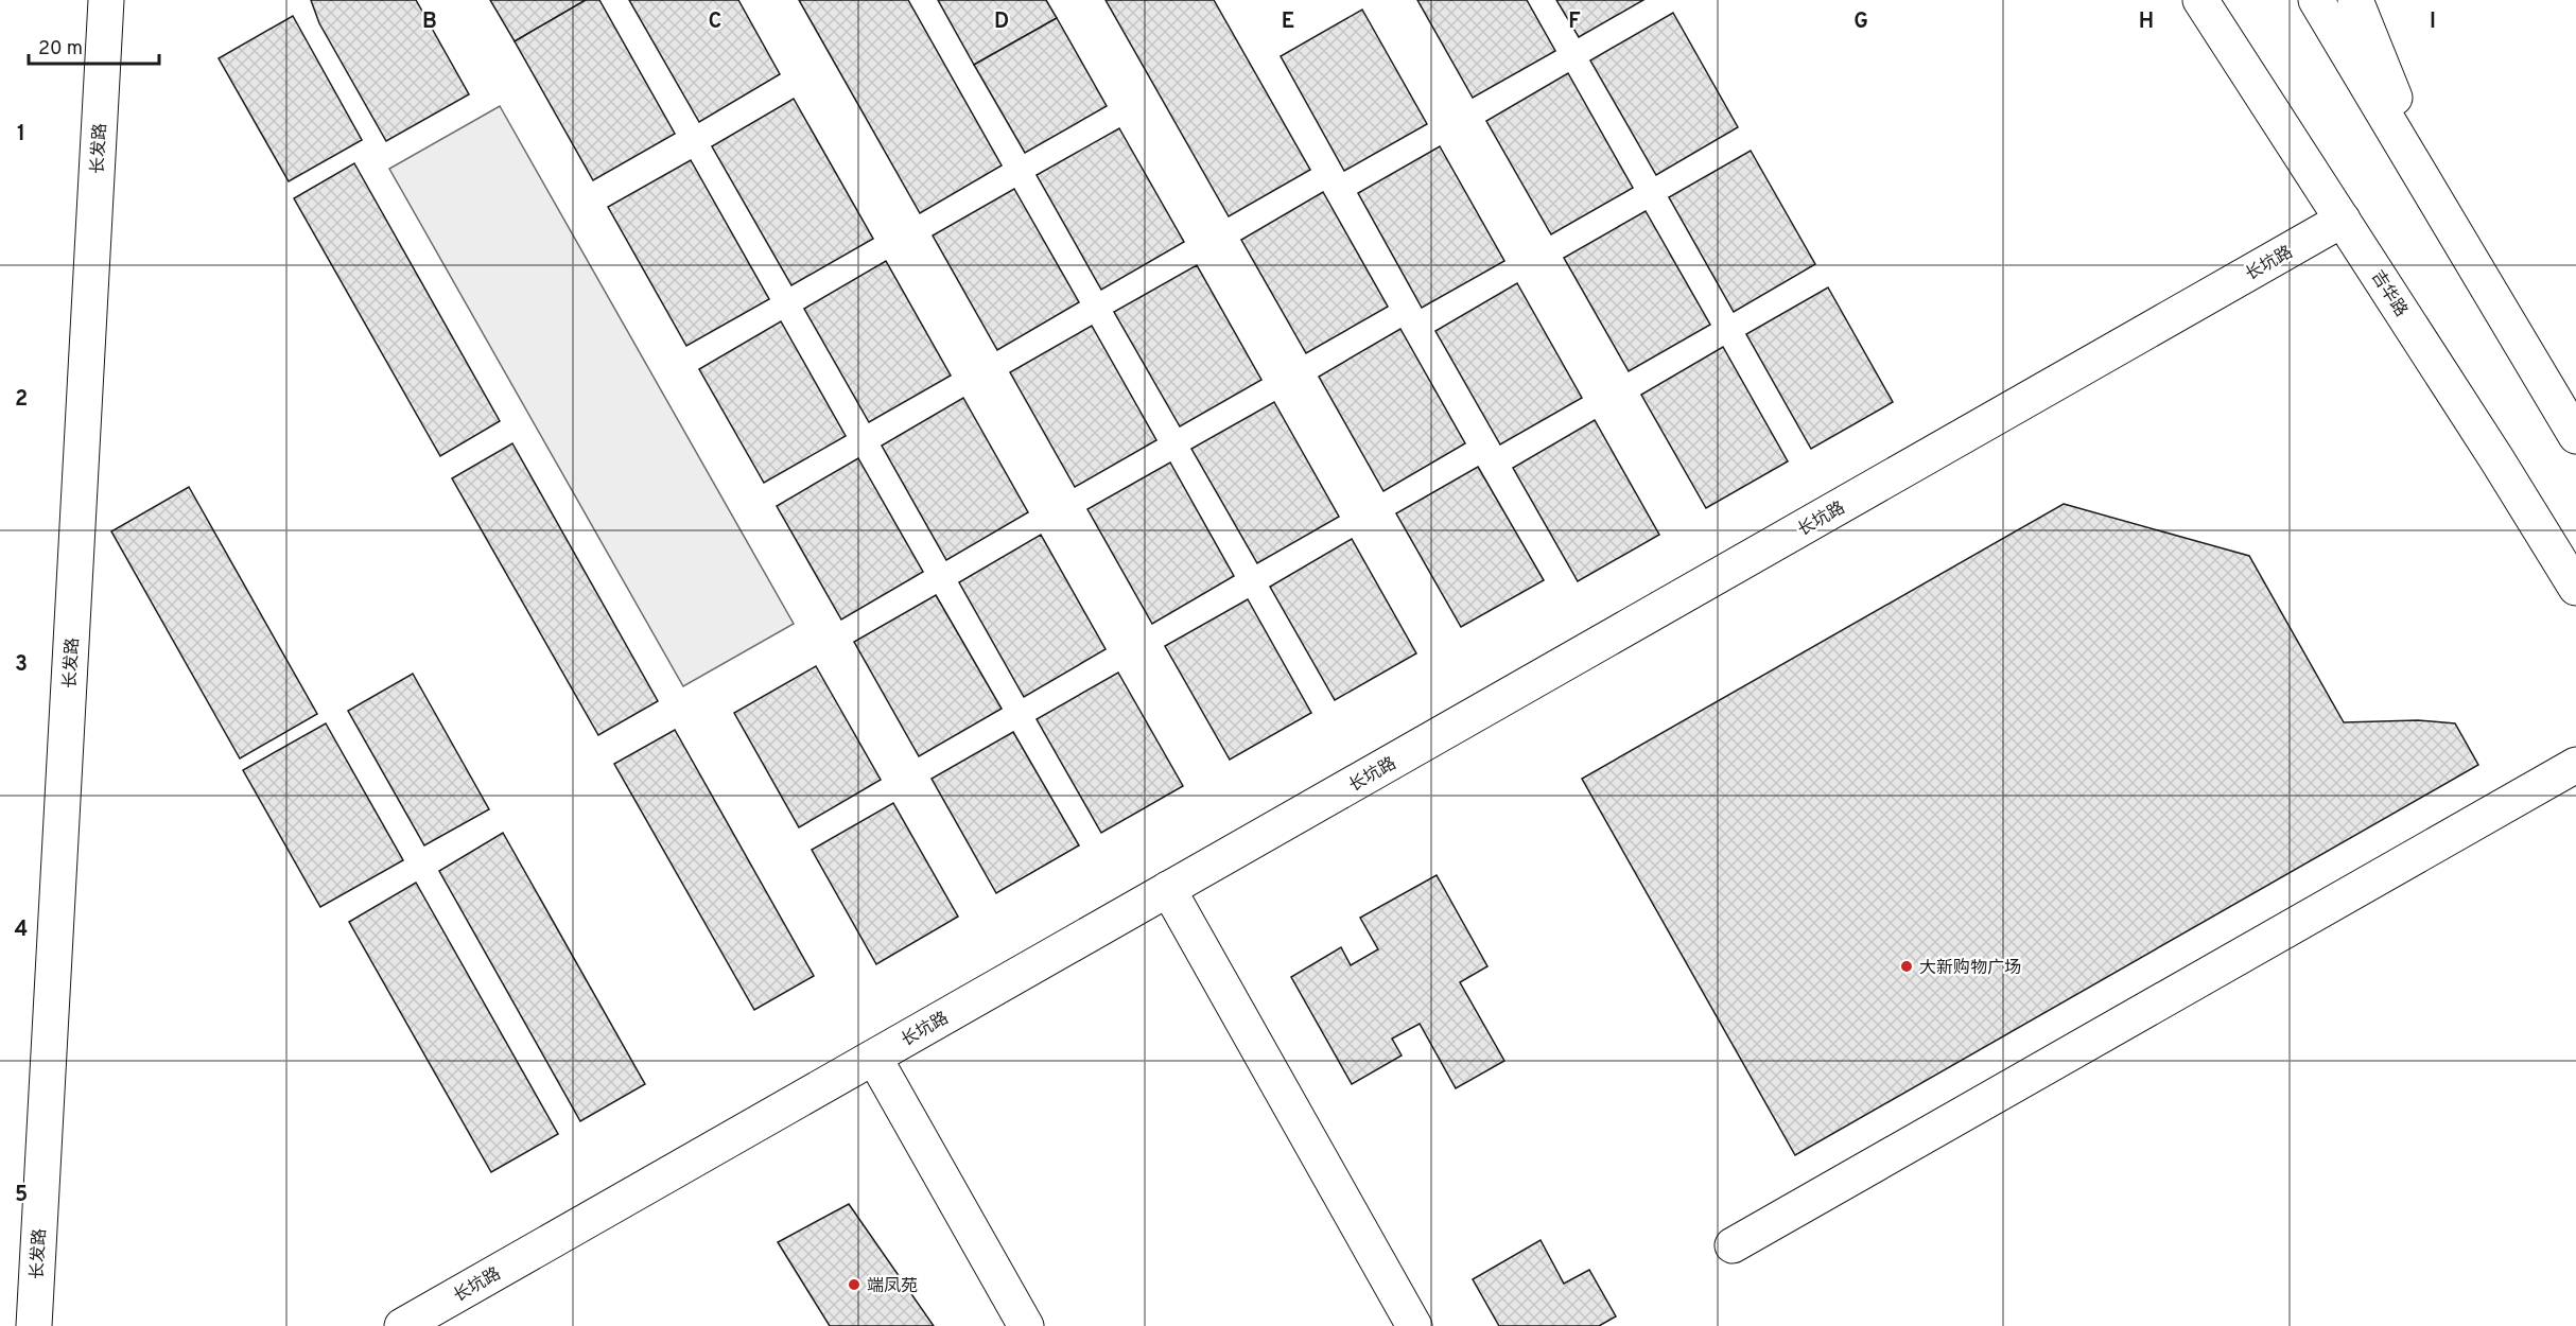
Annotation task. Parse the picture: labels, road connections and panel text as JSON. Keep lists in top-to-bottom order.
{
  "streets": {
    "street": ["长发路", "长坑路", "吉华路"]
  },
  "crossings": [
    ["长坑路", "吉华路"]
  ],
  "places": ["大新购物广场", "端凤苑"],
  "scale_bar": "20 m",
  "grid": {
    "columns": [
      "B",
      "C",
      "D",
      "E",
      "F",
      "G",
      "H",
      "I"
    ],
    "rows": [
      "1",
      "2",
      "3",
      "4",
      "5"
    ]
  }
}
